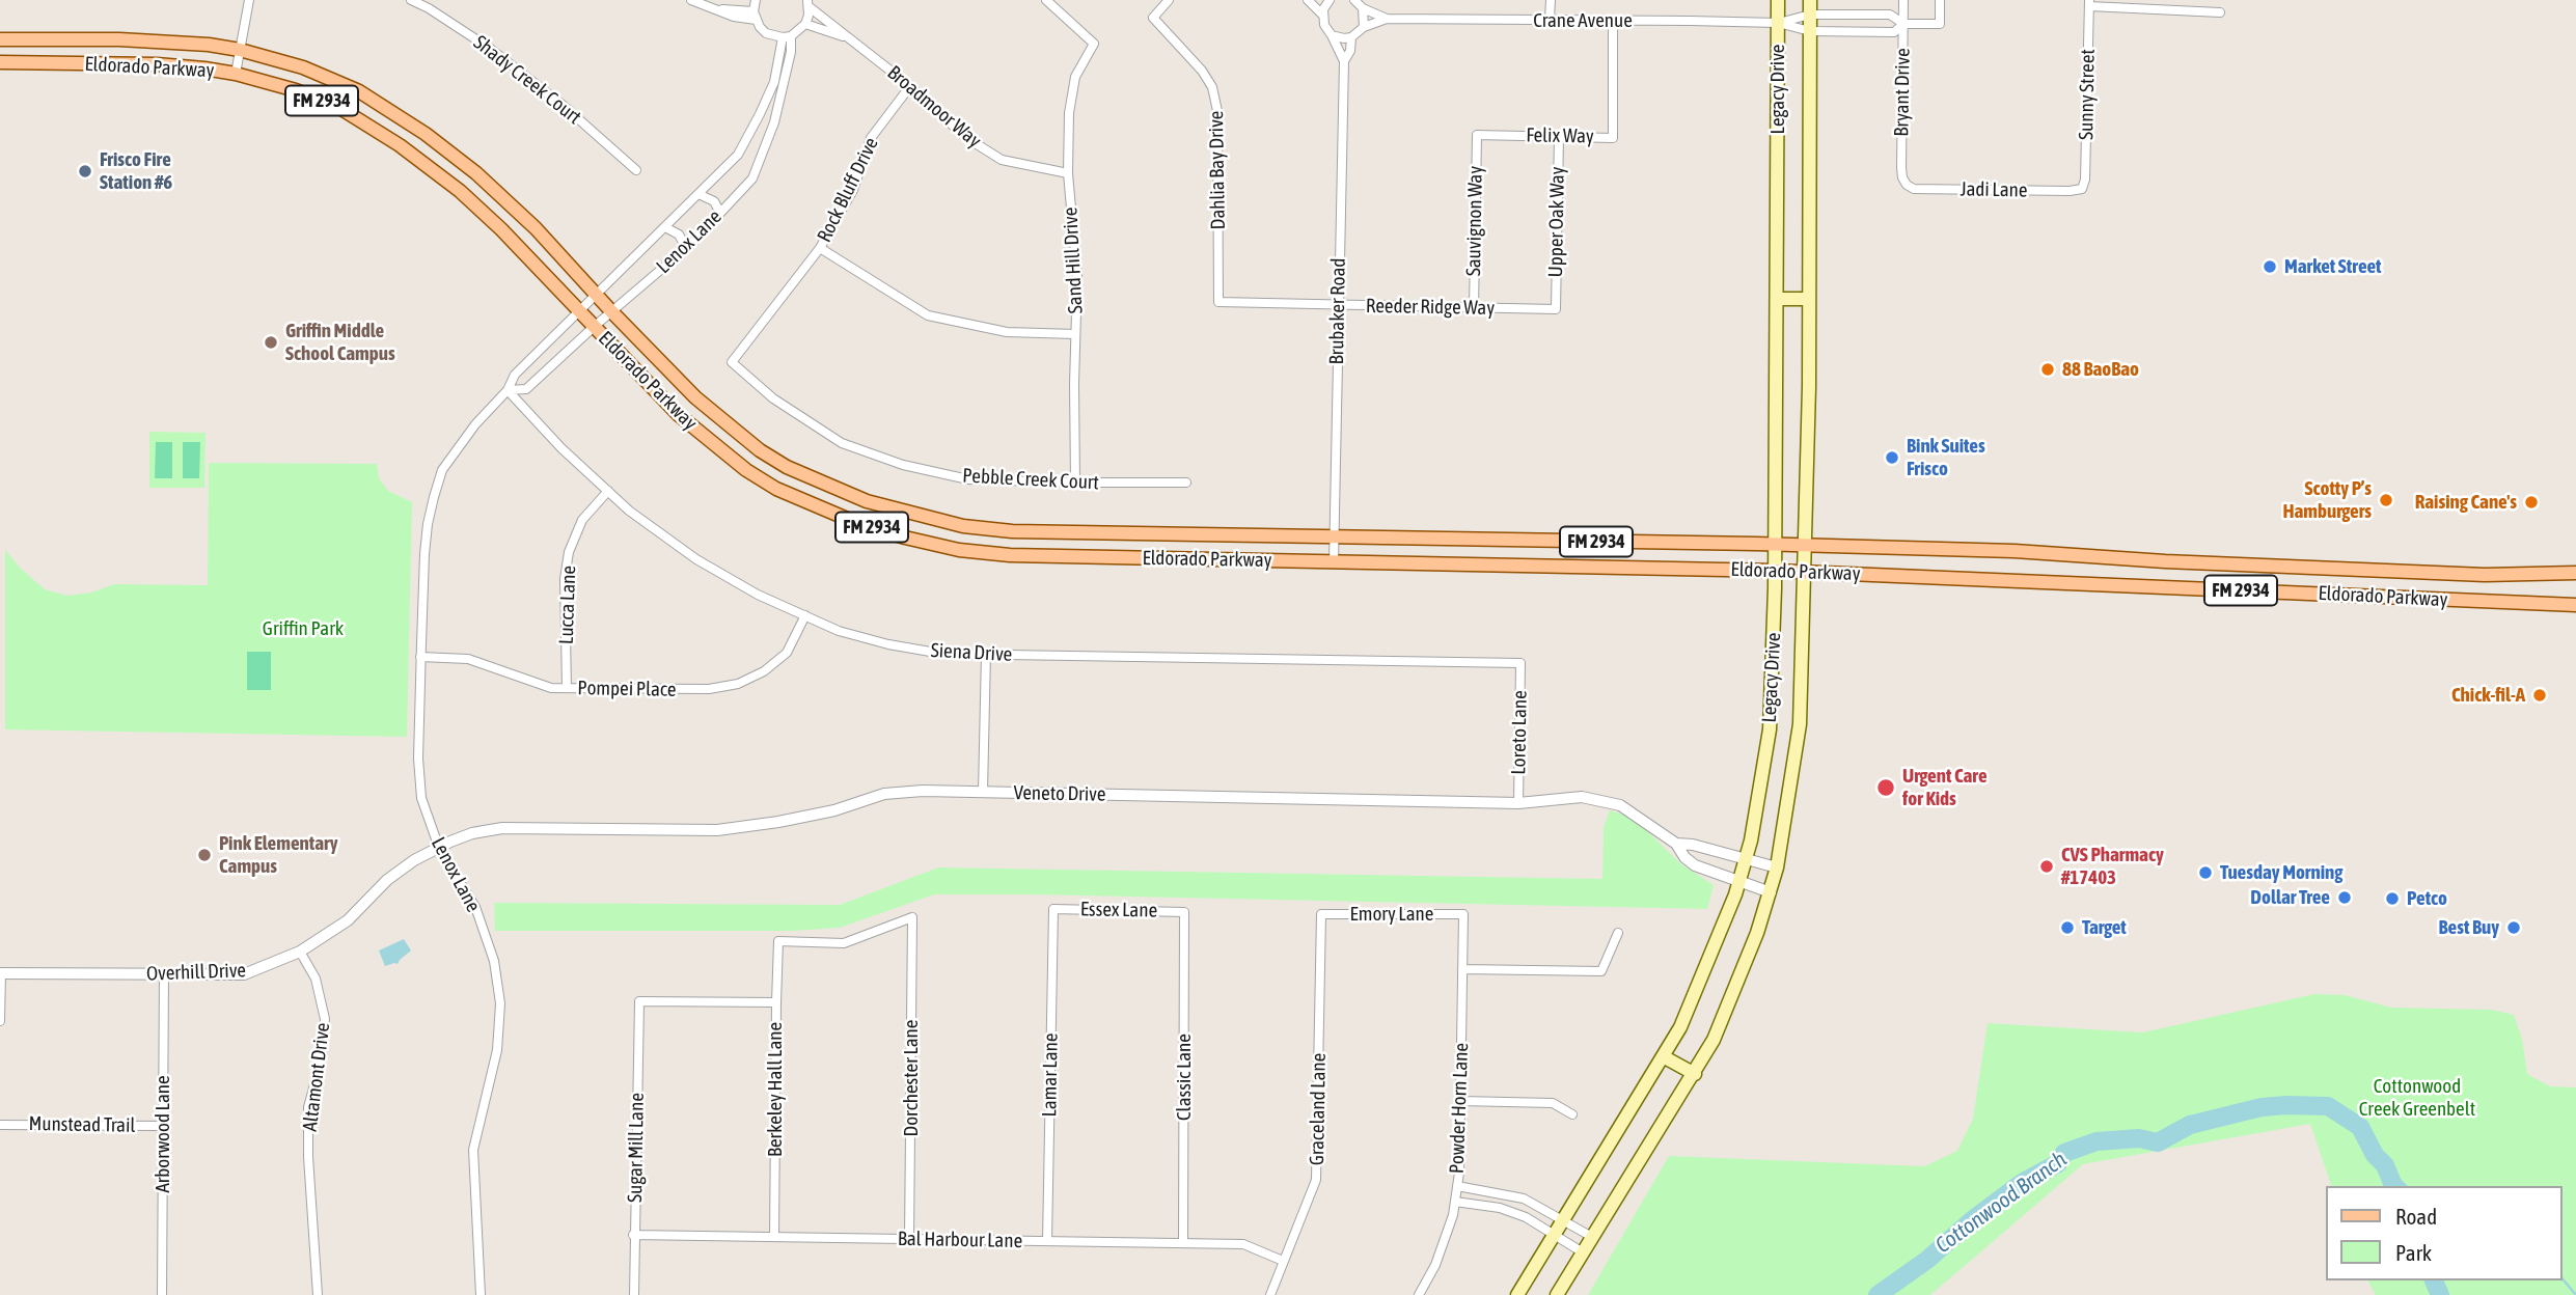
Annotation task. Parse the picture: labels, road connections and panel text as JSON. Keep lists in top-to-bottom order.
{
  "streets": {
    "main road": ["Eldorado Parkway", "Legacy Drive", "FM 2934"],
    "street": [
      "Crane Avenue",
      "Shady Creek Court",
      "Bryant Drive",
      "Sunny Street",
      "Broadmoor Way",
      "Felix Way",
      "Dahlia Bay Drive",
      "Rock Bluff Drive",
      "Jadi Lane",
      "Sauvignon Way",
      "Upper Oak Way",
      "Lenox Lane",
      "Sand Hill Drive",
      "Reeder Ridge Way",
      "Brubaker Road",
      "Pebble Creek Court",
      "Lucca Lane",
      "Siena Drive",
      "Pompei Place",
      "Loreto Lane",
      "Veneto Drive",
      "Essex Lane",
      "Emory Lane",
      "Overhill Drive",
      "Lamar Lane",
      "Altamont Drive",
      "Classic Lane",
      "Dorchester Lane",
      "Berkeley Hall Lane",
      "Powder Horn Lane",
      "Graceland Lane",
      "Munstead Trail",
      "Arborwood Lane",
      "Sugar Mill Lane",
      "Bal Harbour Lane"
    ]
  },
  "crossings": [
    ["Crane Avenue", "Legacy Drive"],
    ["Crane Avenue", "Bryant Drive"],
    ["Crane Avenue", "Felix Way"],
    ["Crane Avenue", "Brubaker Road"],
    ["Eldorado Parkway", "Legacy Drive"],
    ["Eldorado Parkway", "Lenox Lane"],
    ["Eldorado Parkway", "Brubaker Road"],
    ["Legacy Drive", "Veneto Drive"],
    ["Bryant Drive", "Jadi Lane"],
    ["Sunny Street", "Jadi Lane"],
    ["Broadmoor Way", "Rock Bluff Drive"],
    ["Broadmoor Way", "Sand Hill Drive"],
    ["Felix Way", "Sauvignon Way"],
    ["Felix Way", "Upper Oak Way"],
    ["Dahlia Bay Drive", "Reeder Ridge Way"],
    ["Rock Bluff Drive", "Pebble Creek Court"],
    ["Sauvignon Way", "Reeder Ridge Way"],
    ["Upper Oak Way", "Reeder Ridge Way"],
    ["Lenox Lane", "Siena Drive"],
    ["Lenox Lane", "Pompei Place"],
    ["Lenox Lane", "Veneto Drive"],
    ["Lenox Lane", "Overhill Drive"],
    ["Sand Hill Drive", "Pebble Creek Court"],
    ["Reeder Ridge Way", "Brubaker Road"],
    ["Lucca Lane", "Siena Drive"],
    ["Lucca Lane", "Pompei Place"],
    ["Siena Drive", "Pompei Place"],
    ["Siena Drive", "Loreto Lane"],
    ["Loreto Lane", "Veneto Drive"],
    ["Veneto Drive", "Overhill Drive"],
    ["Essex Lane", "Lamar Lane"],
    ["Essex Lane", "Classic Lane"],
    ["Emory Lane", "Powder Horn Lane"],
    ["Emory Lane", "Graceland Lane"],
    ["Overhill Drive", "Altamont Drive"],
    ["Overhill Drive", "Arborwood Lane"],
    ["Lamar Lane", "Bal Harbour Lane"],
    ["Classic Lane", "Bal Harbour Lane"],
    ["Dorchester Lane", "Berkeley Hall Lane"],
    ["Dorchester Lane", "Bal Harbour Lane"],
    ["Berkeley Hall Lane", "Sugar Mill Lane"],
    ["Berkeley Hall Lane", "Bal Harbour Lane"],
    ["Graceland Lane", "Bal Harbour Lane"],
    ["Munstead Trail", "Arborwood Lane"],
    ["Sugar Mill Lane", "Bal Harbour Lane"]
  ],
  "water": ["Cottonwood Branch"],
  "parks": ["Griffin Park", "Cottonwood Creek Greenbelt"],
  "places": [
    "Frisco Fire Station #6",
    "Market Street",
    "Griffin Middle School Campus",
    "88 BaoBao",
    "Bink Suites Frisco",
    "Scotty P’s Hamburgers",
    "Raising Cane's",
    "Chick-fil-A",
    "Urgent Care for Kids",
    "Pink Elementary Campus",
    "CVS Pharmacy #17403",
    "Tuesday Morning",
    "Dollar Tree",
    "Petco",
    "Target",
    "Best Buy"
  ],
  "legend": ["Road", "Park"]
}
